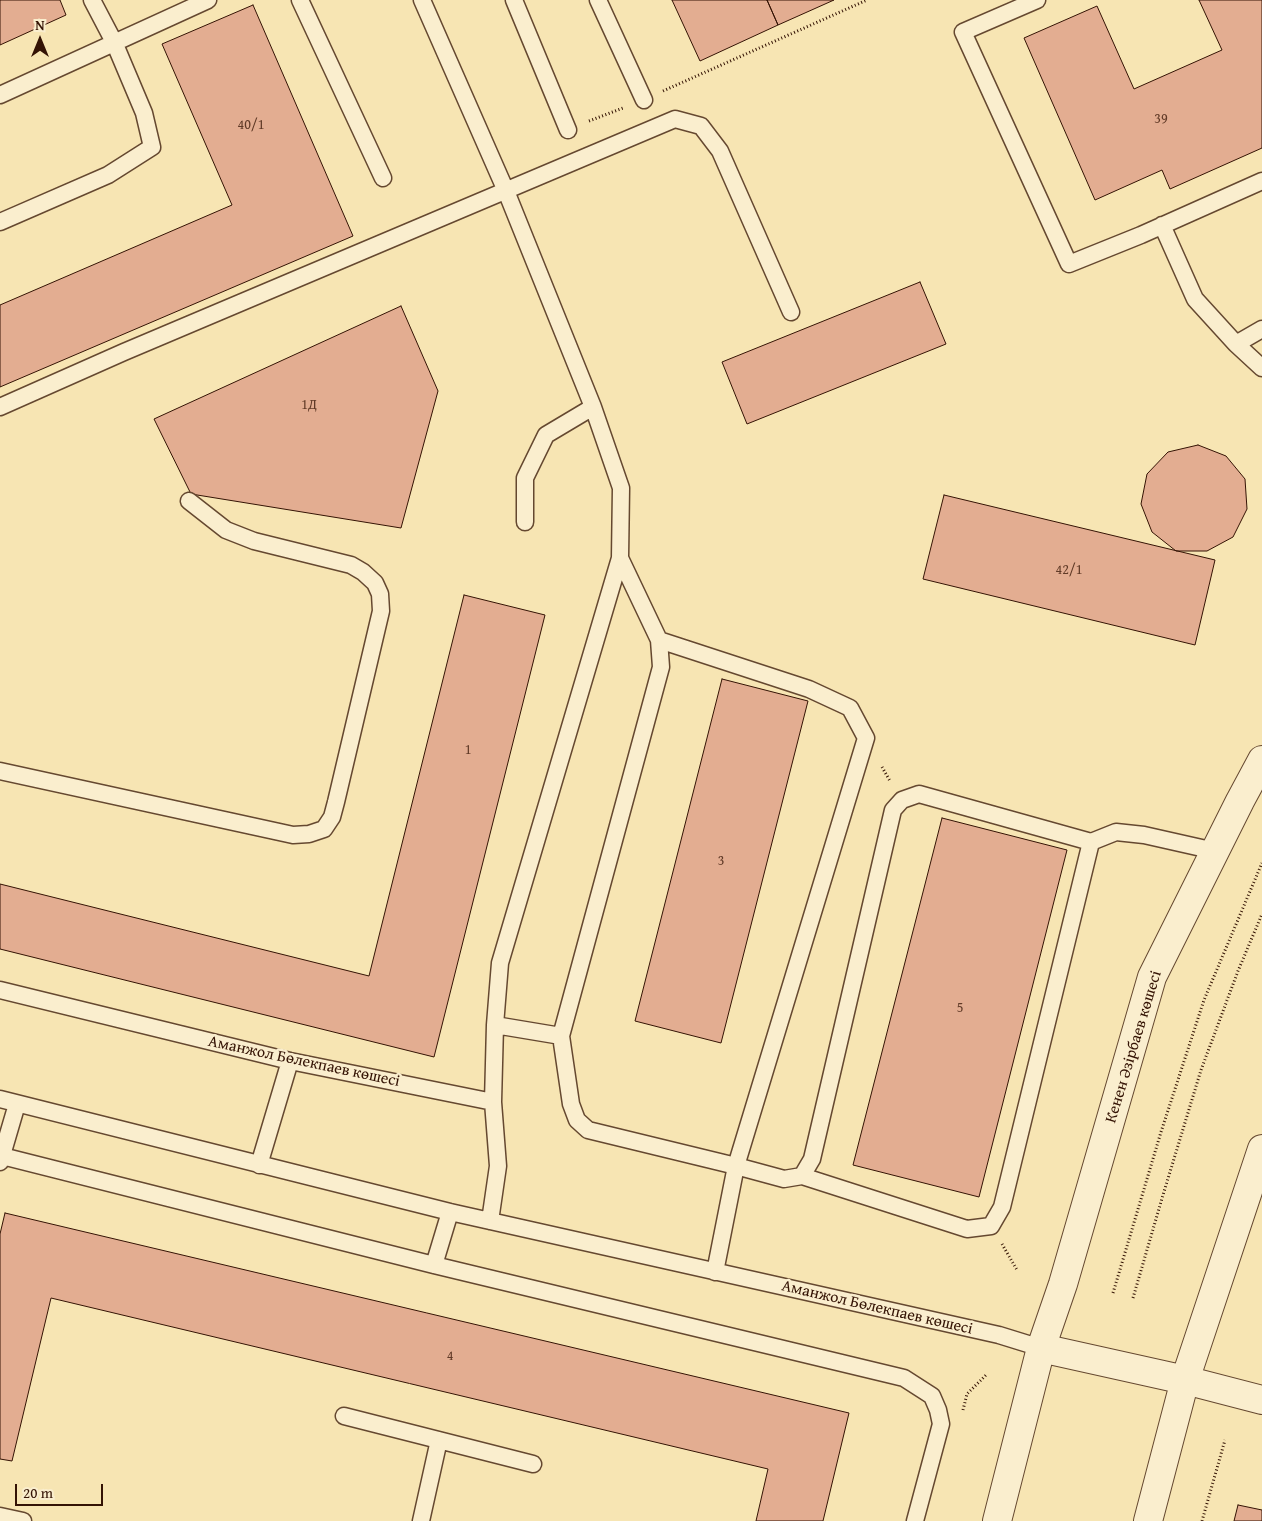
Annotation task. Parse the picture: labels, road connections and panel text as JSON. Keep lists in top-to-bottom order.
{
  "streets": {
    "street": ["Кенен Әзірбаев көшесі", "Аманжол Бөлекпаев көшесі"]
  },
  "crossings": [
    ["Кенен Әзірбаев көшесі", "Аманжол Бөлекпаев көшесі"]
  ],
  "house_numbers": [
    "39",
    "40/1",
    "1Д",
    "42/1",
    "1",
    "3",
    "5",
    "4"
  ],
  "scale_bar": "20 m",
  "north": "top"
}
